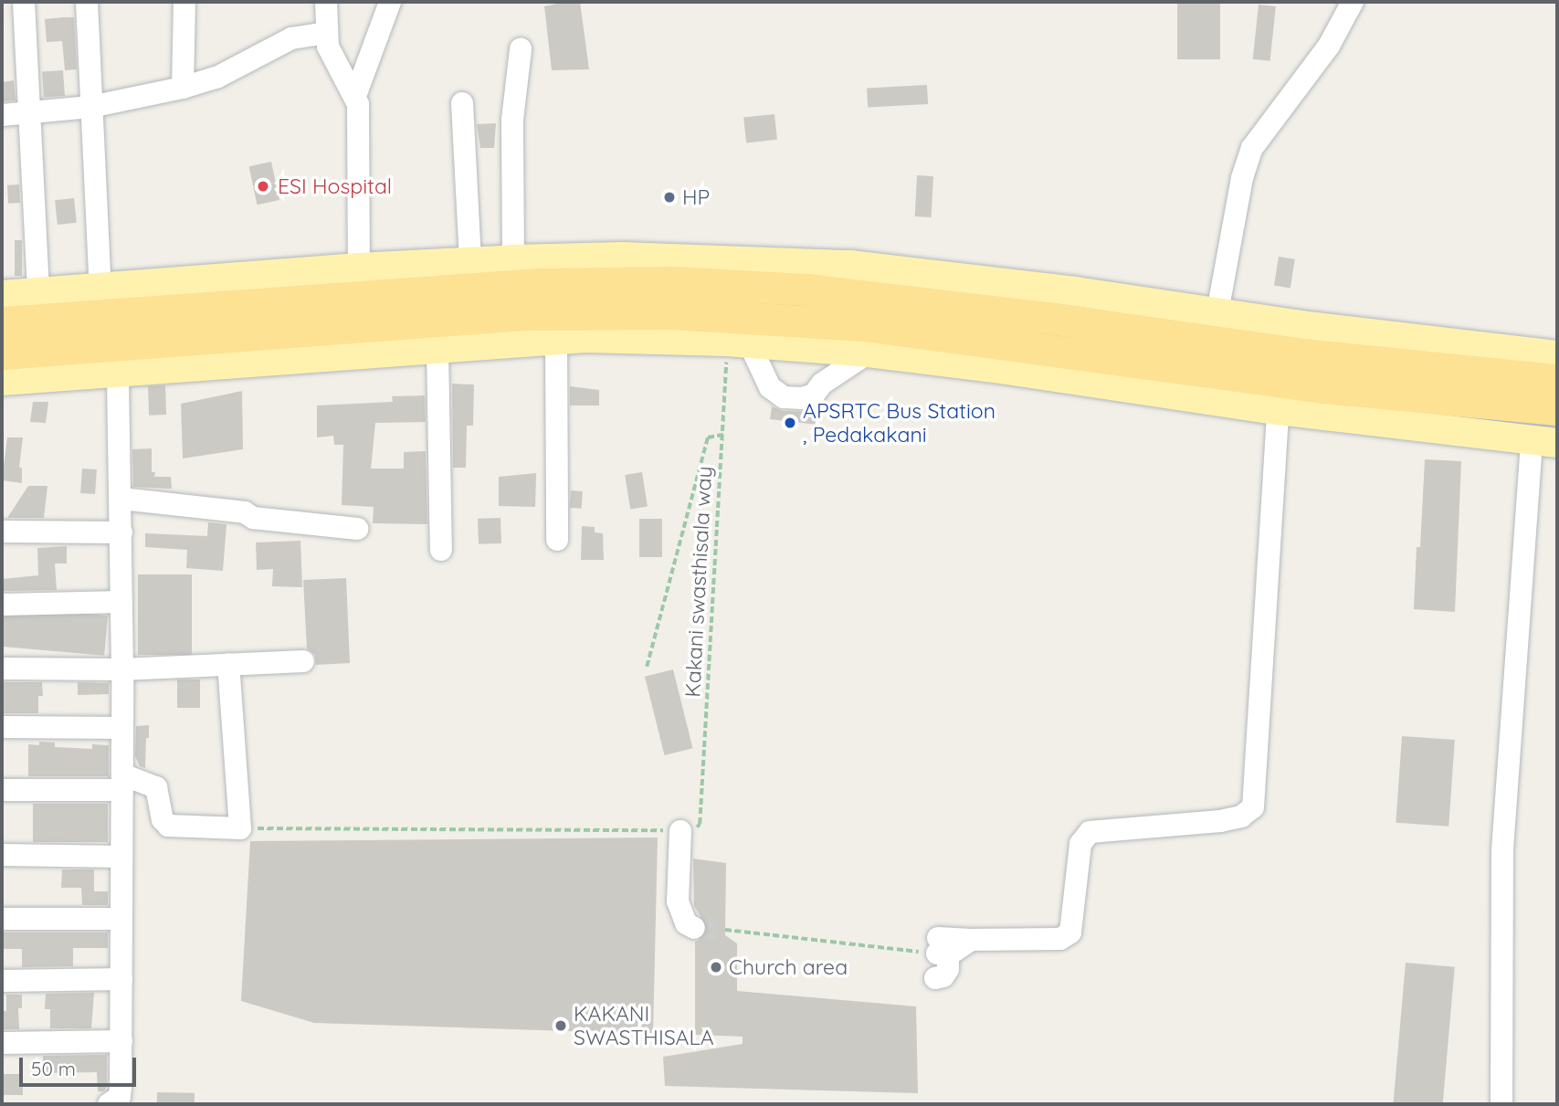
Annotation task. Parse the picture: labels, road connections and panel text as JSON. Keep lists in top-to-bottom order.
{
  "streets": {
    "path": ["Kakani swasthisala way"]
  },
  "places": [
    "ESI Hospital",
    "HP",
    "APSRTC Bus Station , Pedakakani",
    "Church area",
    "KAKANI SWASTHISALA"
  ],
  "scale_bar": "50 m"
}
